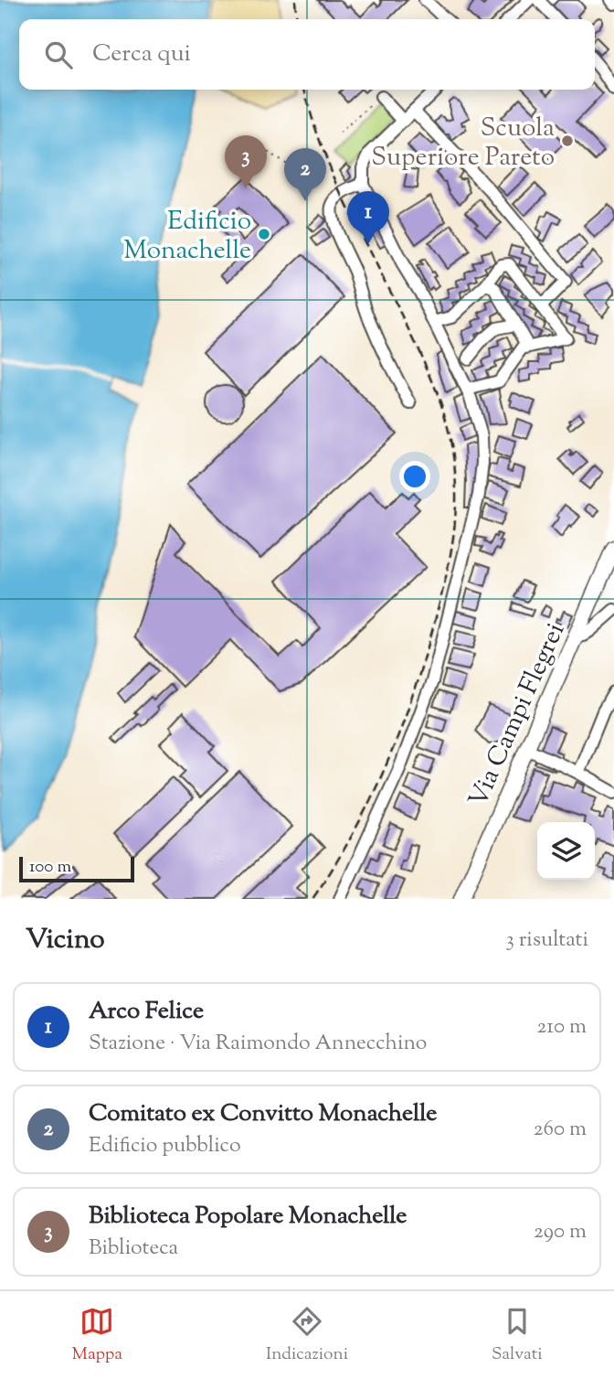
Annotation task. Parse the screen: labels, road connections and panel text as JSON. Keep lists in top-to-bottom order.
{
  "streets": {
    "main road": ["Via Campi Flegrei"]
  },
  "places": ["Scuola Superiore Pareto", "Edificio Monachelle"],
  "scale_bar": "100 m",
  "page": {
    "search": "Cerca qui",
    "pins": ["3", "2", "1"],
    "scale": "100 m",
    "heading": ["Vicino", "3 risultati"],
    "list": [
      {
        "mark": "1",
        "name": "Arco Felice",
        "note": "Stazione · Via Raimondo Annecchino",
        "value": "210 m"
      },
      {
        "mark": "2",
        "name": "Comitato ex Convitto Monachelle",
        "note": "Edificio pubblico",
        "value": "260 m"
      },
      {
        "mark": "3",
        "name": "Biblioteca Popolare Monachelle",
        "note": "Biblioteca",
        "value": "290 m"
      }
    ],
    "nav": ["Mappa", "Indicazioni", "Salvati"]
  }
}
